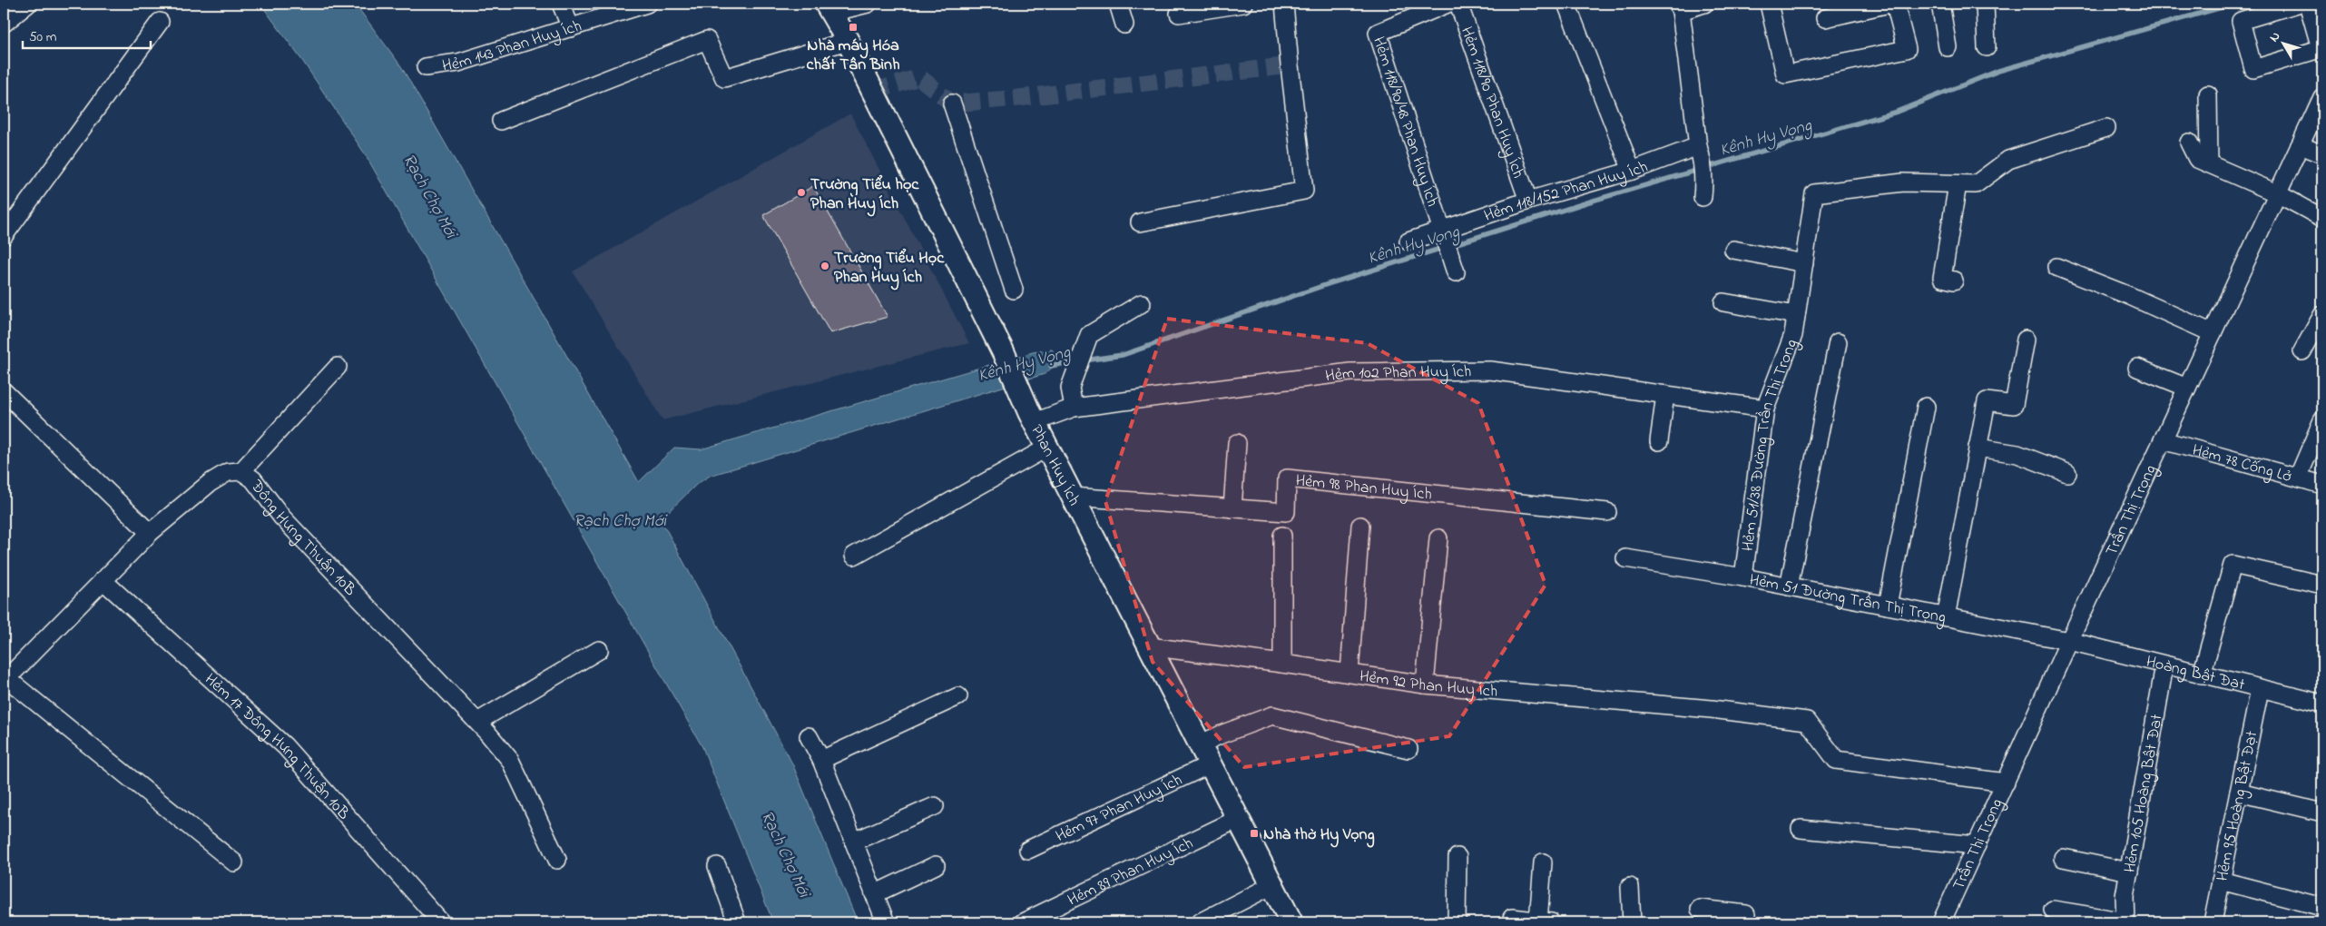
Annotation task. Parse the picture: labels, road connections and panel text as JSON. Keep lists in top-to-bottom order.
{
  "streets": {
    "main road": ["Phan Huy Ích"],
    "street": [
      "Hẻm 143 Phan Huy Ích",
      "Hẻm 118/90 Phan Huy Ích",
      "Hẻm 118/90/48 Phan Huy Ích",
      "Hẻm 118/152 Phan Huy Ích",
      "Hẻm 102 Phan Huy Ích",
      "Hẻm 51/38 Đường Trần Thị Trọng",
      "Hẻm 78 Cống Lở",
      "Hẻm 98 Phan Huy Ích",
      "Trần Thị Trọng",
      "Đông Hưng Thuận 10B",
      "Hẻm 51 Đường Trần Thị Trọng",
      "Hoàng Bật Đạt",
      "Hẻm 92 Phan Huy Ích",
      "Hẻm 17 Đông Hưng Thuận 10B",
      "Hẻm 105 Hoàng Bật Đạt",
      "Hẻm 95 Hoàng Bật Đạt",
      "Hẻm 97 Phan Huy Ích",
      "Hẻm 89 Phan Huy Ích"
    ]
  },
  "crossings": [
    ["Hẻm 118/90 Phan Huy Ích", "Hẻm 118/152 Phan Huy Ích"],
    ["Hẻm 118/90/48 Phan Huy Ích", "Hẻm 118/152 Phan Huy Ích"],
    ["Hẻm 102 Phan Huy Ích", "Hẻm 51/38 Đường Trần Thị Trọng"],
    ["Hẻm 102 Phan Huy Ích", "Phan Huy Ích"],
    ["Hẻm 51/38 Đường Trần Thị Trọng", "Hẻm 51 Đường Trần Thị Trọng"],
    ["Hẻm 78 Cống Lở", "Trần Thị Trọng"],
    ["Phan Huy Ích", "Hẻm 98 Phan Huy Ích"],
    ["Phan Huy Ích", "Hẻm 92 Phan Huy Ích"],
    ["Phan Huy Ích", "Hẻm 97 Phan Huy Ích"],
    ["Phan Huy Ích", "Hẻm 89 Phan Huy Ích"],
    ["Trần Thị Trọng", "Hẻm 51 Đường Trần Thị Trọng"],
    ["Trần Thị Trọng", "Hoàng Bật Đạt"],
    ["Trần Thị Trọng", "Hẻm 92 Phan Huy Ích"],
    ["Đông Hưng Thuận 10B", "Hẻm 17 Đông Hưng Thuận 10B"],
    ["Hẻm 51 Đường Trần Thị Trọng", "Hoàng Bật Đạt"],
    ["Hoàng Bật Đạt", "Hẻm 105 Hoàng Bật Đạt"],
    ["Hoàng Bật Đạt", "Hẻm 95 Hoàng Bật Đạt"]
  ],
  "water": ["Kênh Hy Vọng", "Rạch Chợ Mới"],
  "places": {
    "transit": ["Nhà máy Hóa chất Tân Bình", "Nhà thờ Hy Vọng"],
    "other": ["Trường Tiểu học Phan Huy Ích", "Trường Tiểu Học Phan Huy Ích"]
  },
  "scale_bar": "50 m",
  "north": "top left"
}
